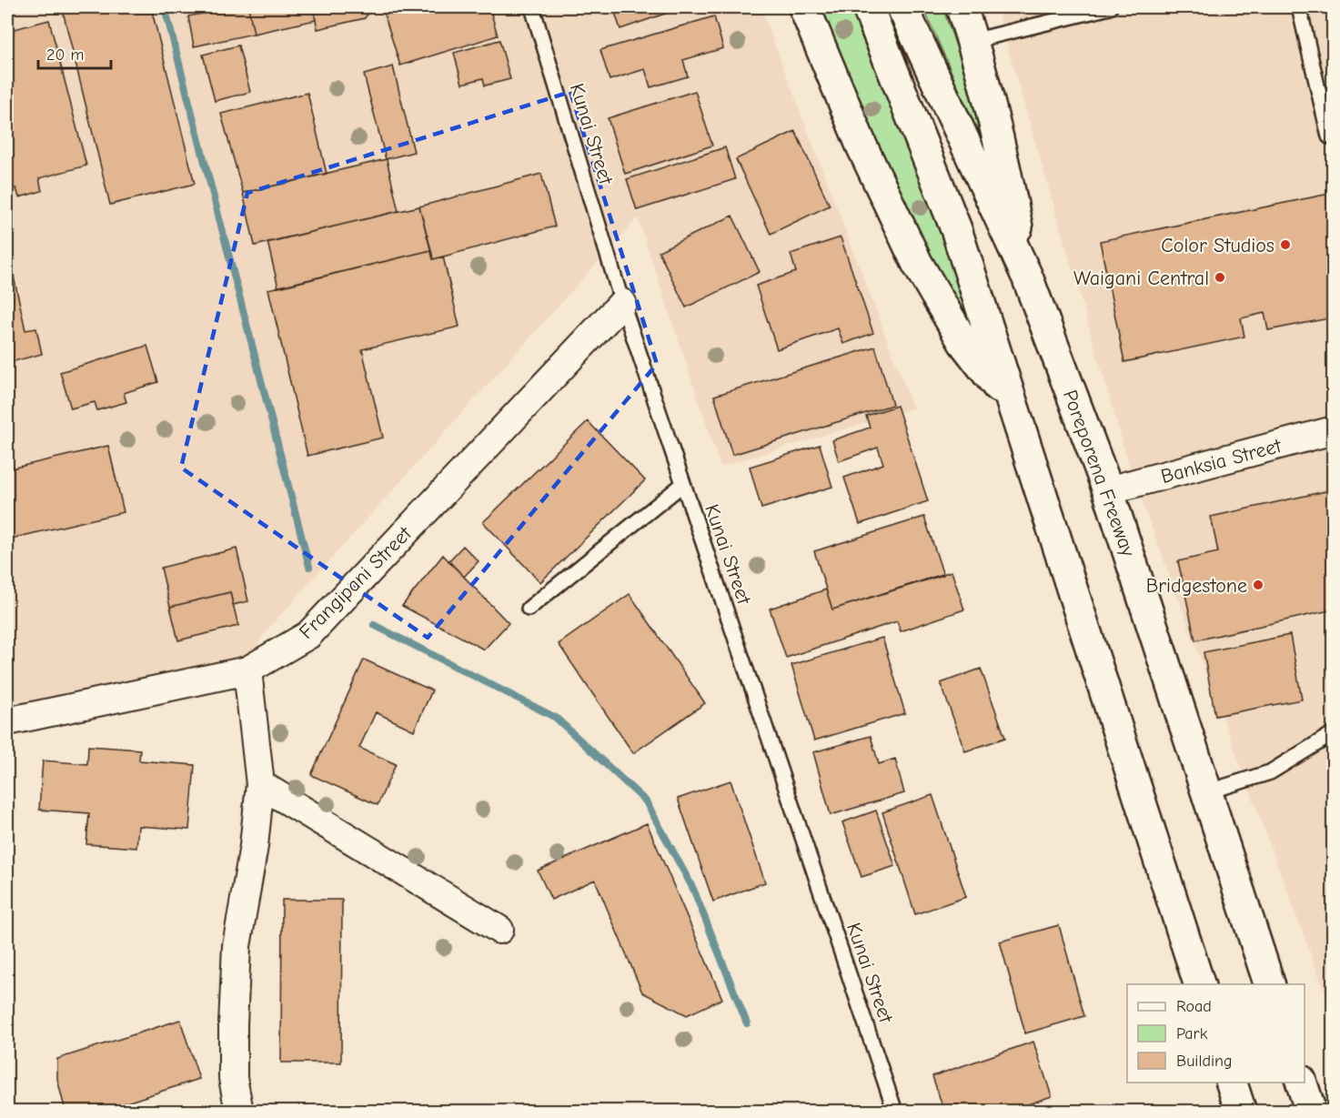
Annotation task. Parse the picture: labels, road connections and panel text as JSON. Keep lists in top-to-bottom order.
{
  "streets": {
    "highway": ["Poreporena Freeway"],
    "street": ["Banksia Street", "Frangipani Street"],
    "lane": ["Kunai Street"]
  },
  "crossings": [
    ["Kunai Street", "Frangipani Street"],
    ["Banksia Street", "Poreporena Freeway"]
  ],
  "places": ["Color Studios", "Waigani Central", "Bridgestone"],
  "legend": ["Road", "Park", "Building"],
  "scale_bar": "20 m"
}
